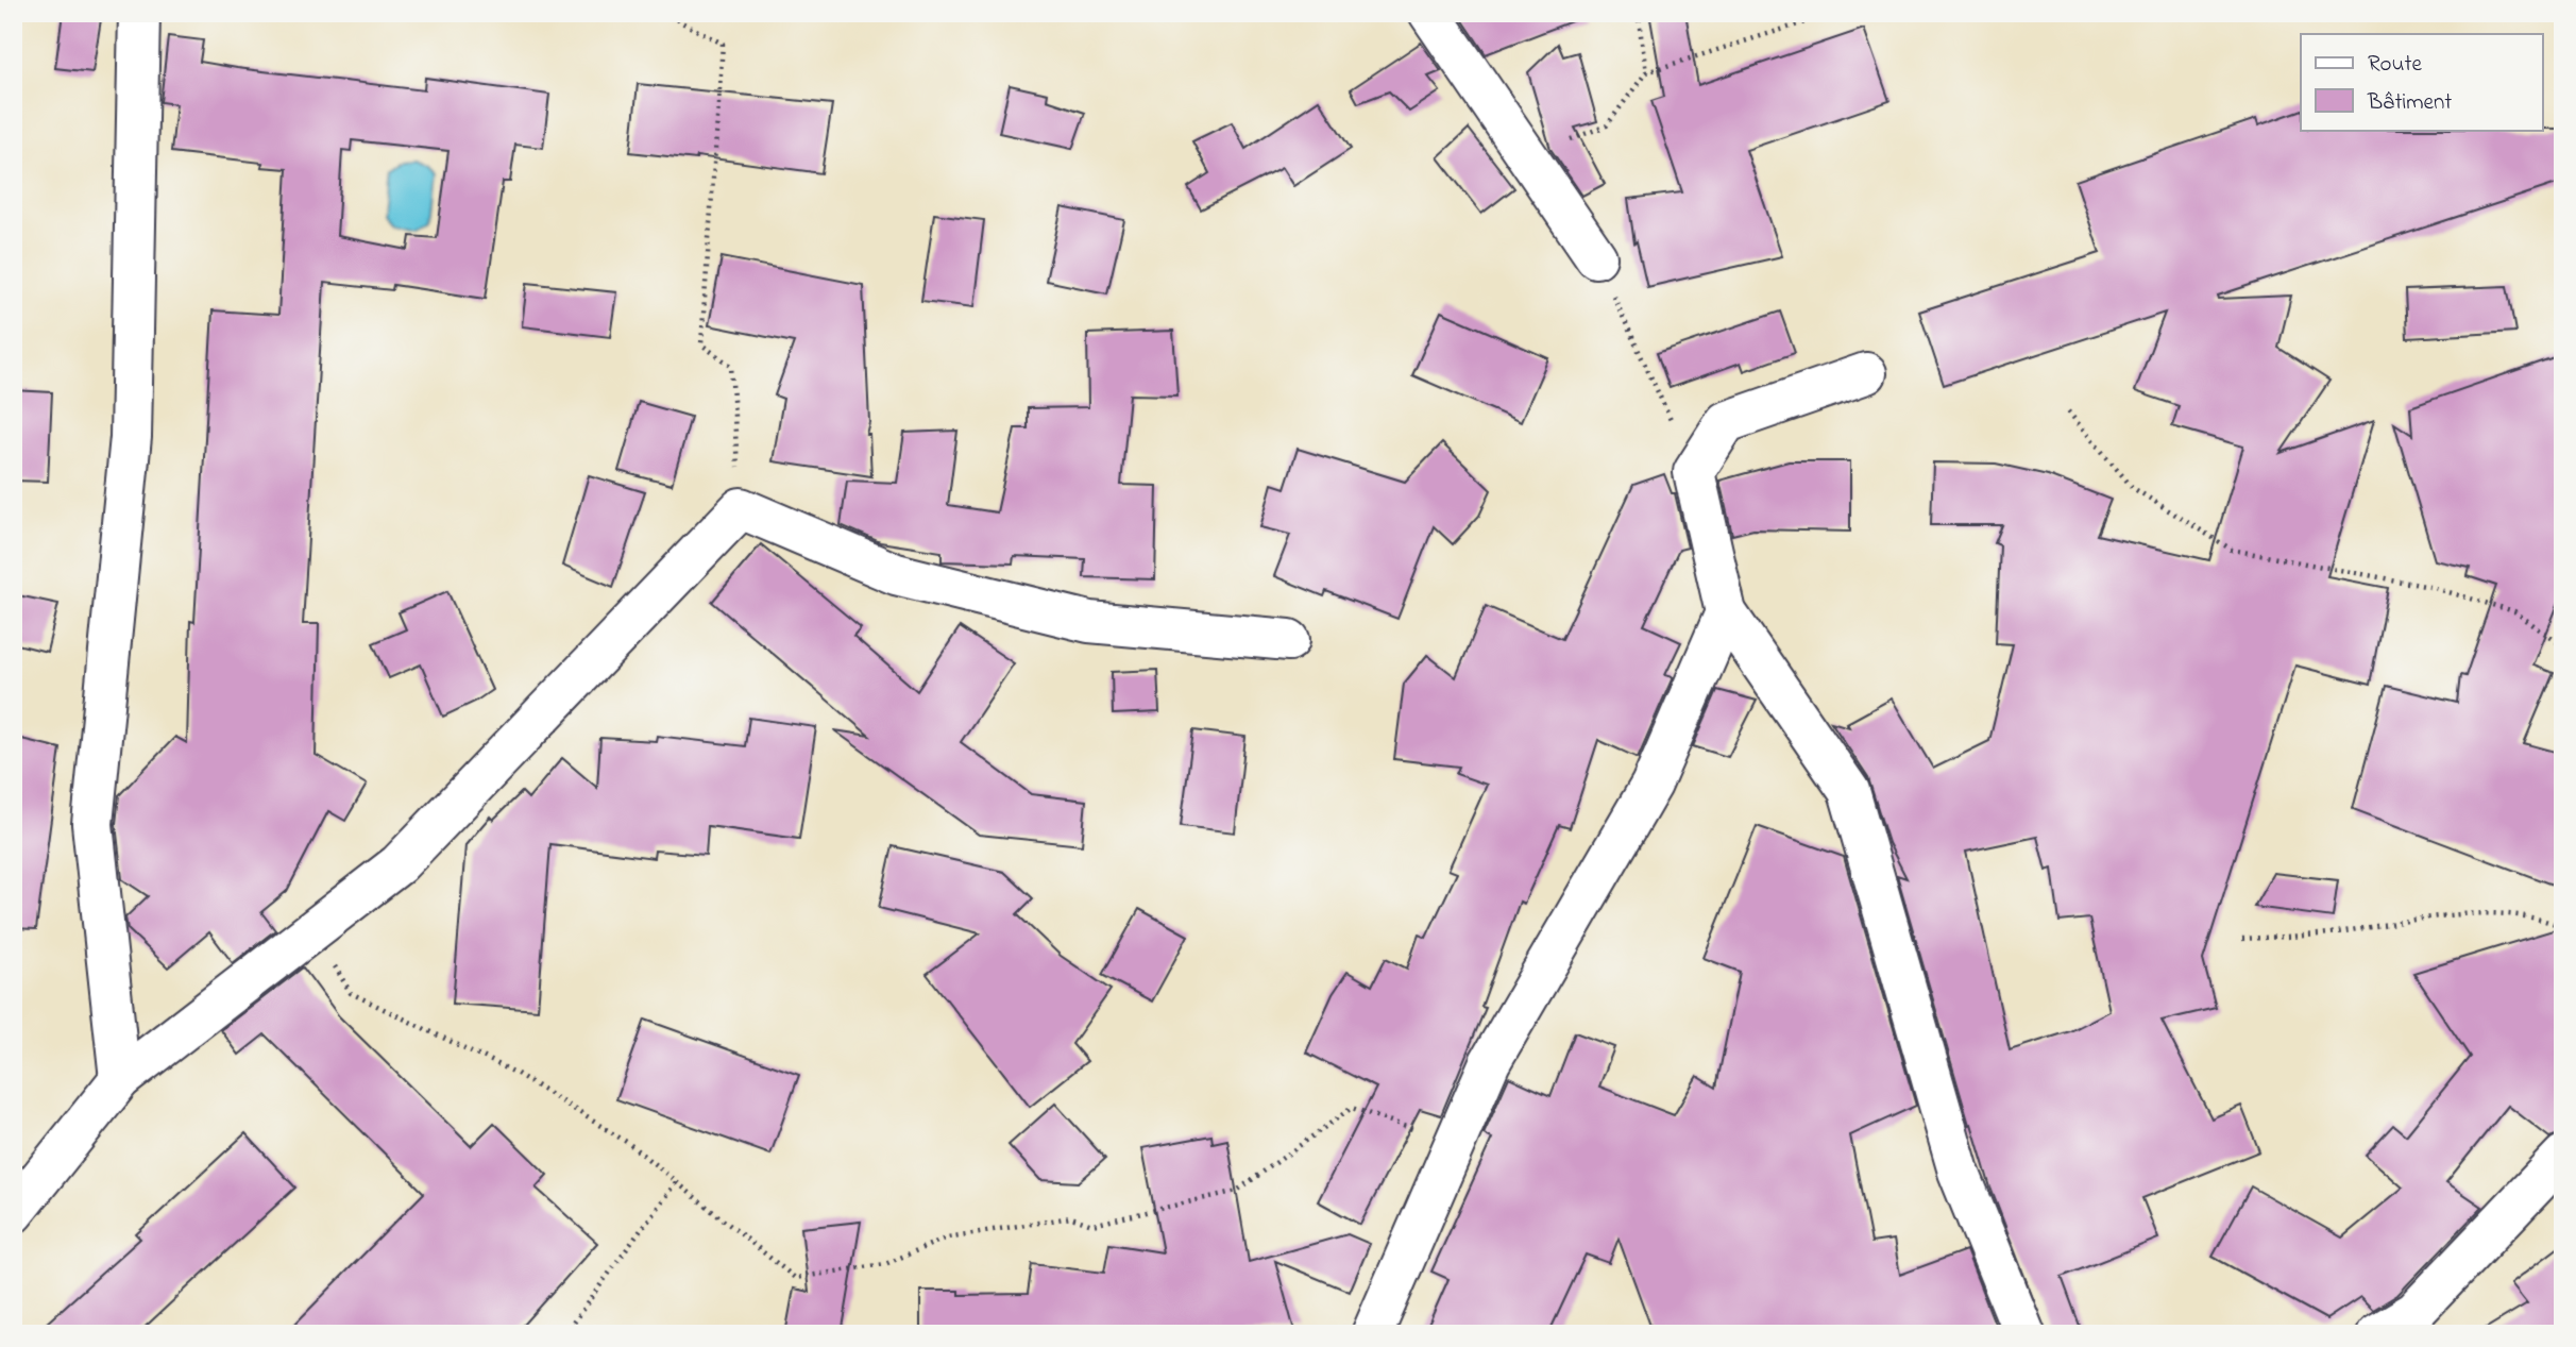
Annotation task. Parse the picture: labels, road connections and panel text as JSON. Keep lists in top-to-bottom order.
{
  "legend": ["Route", "Bâtiment"]
}
